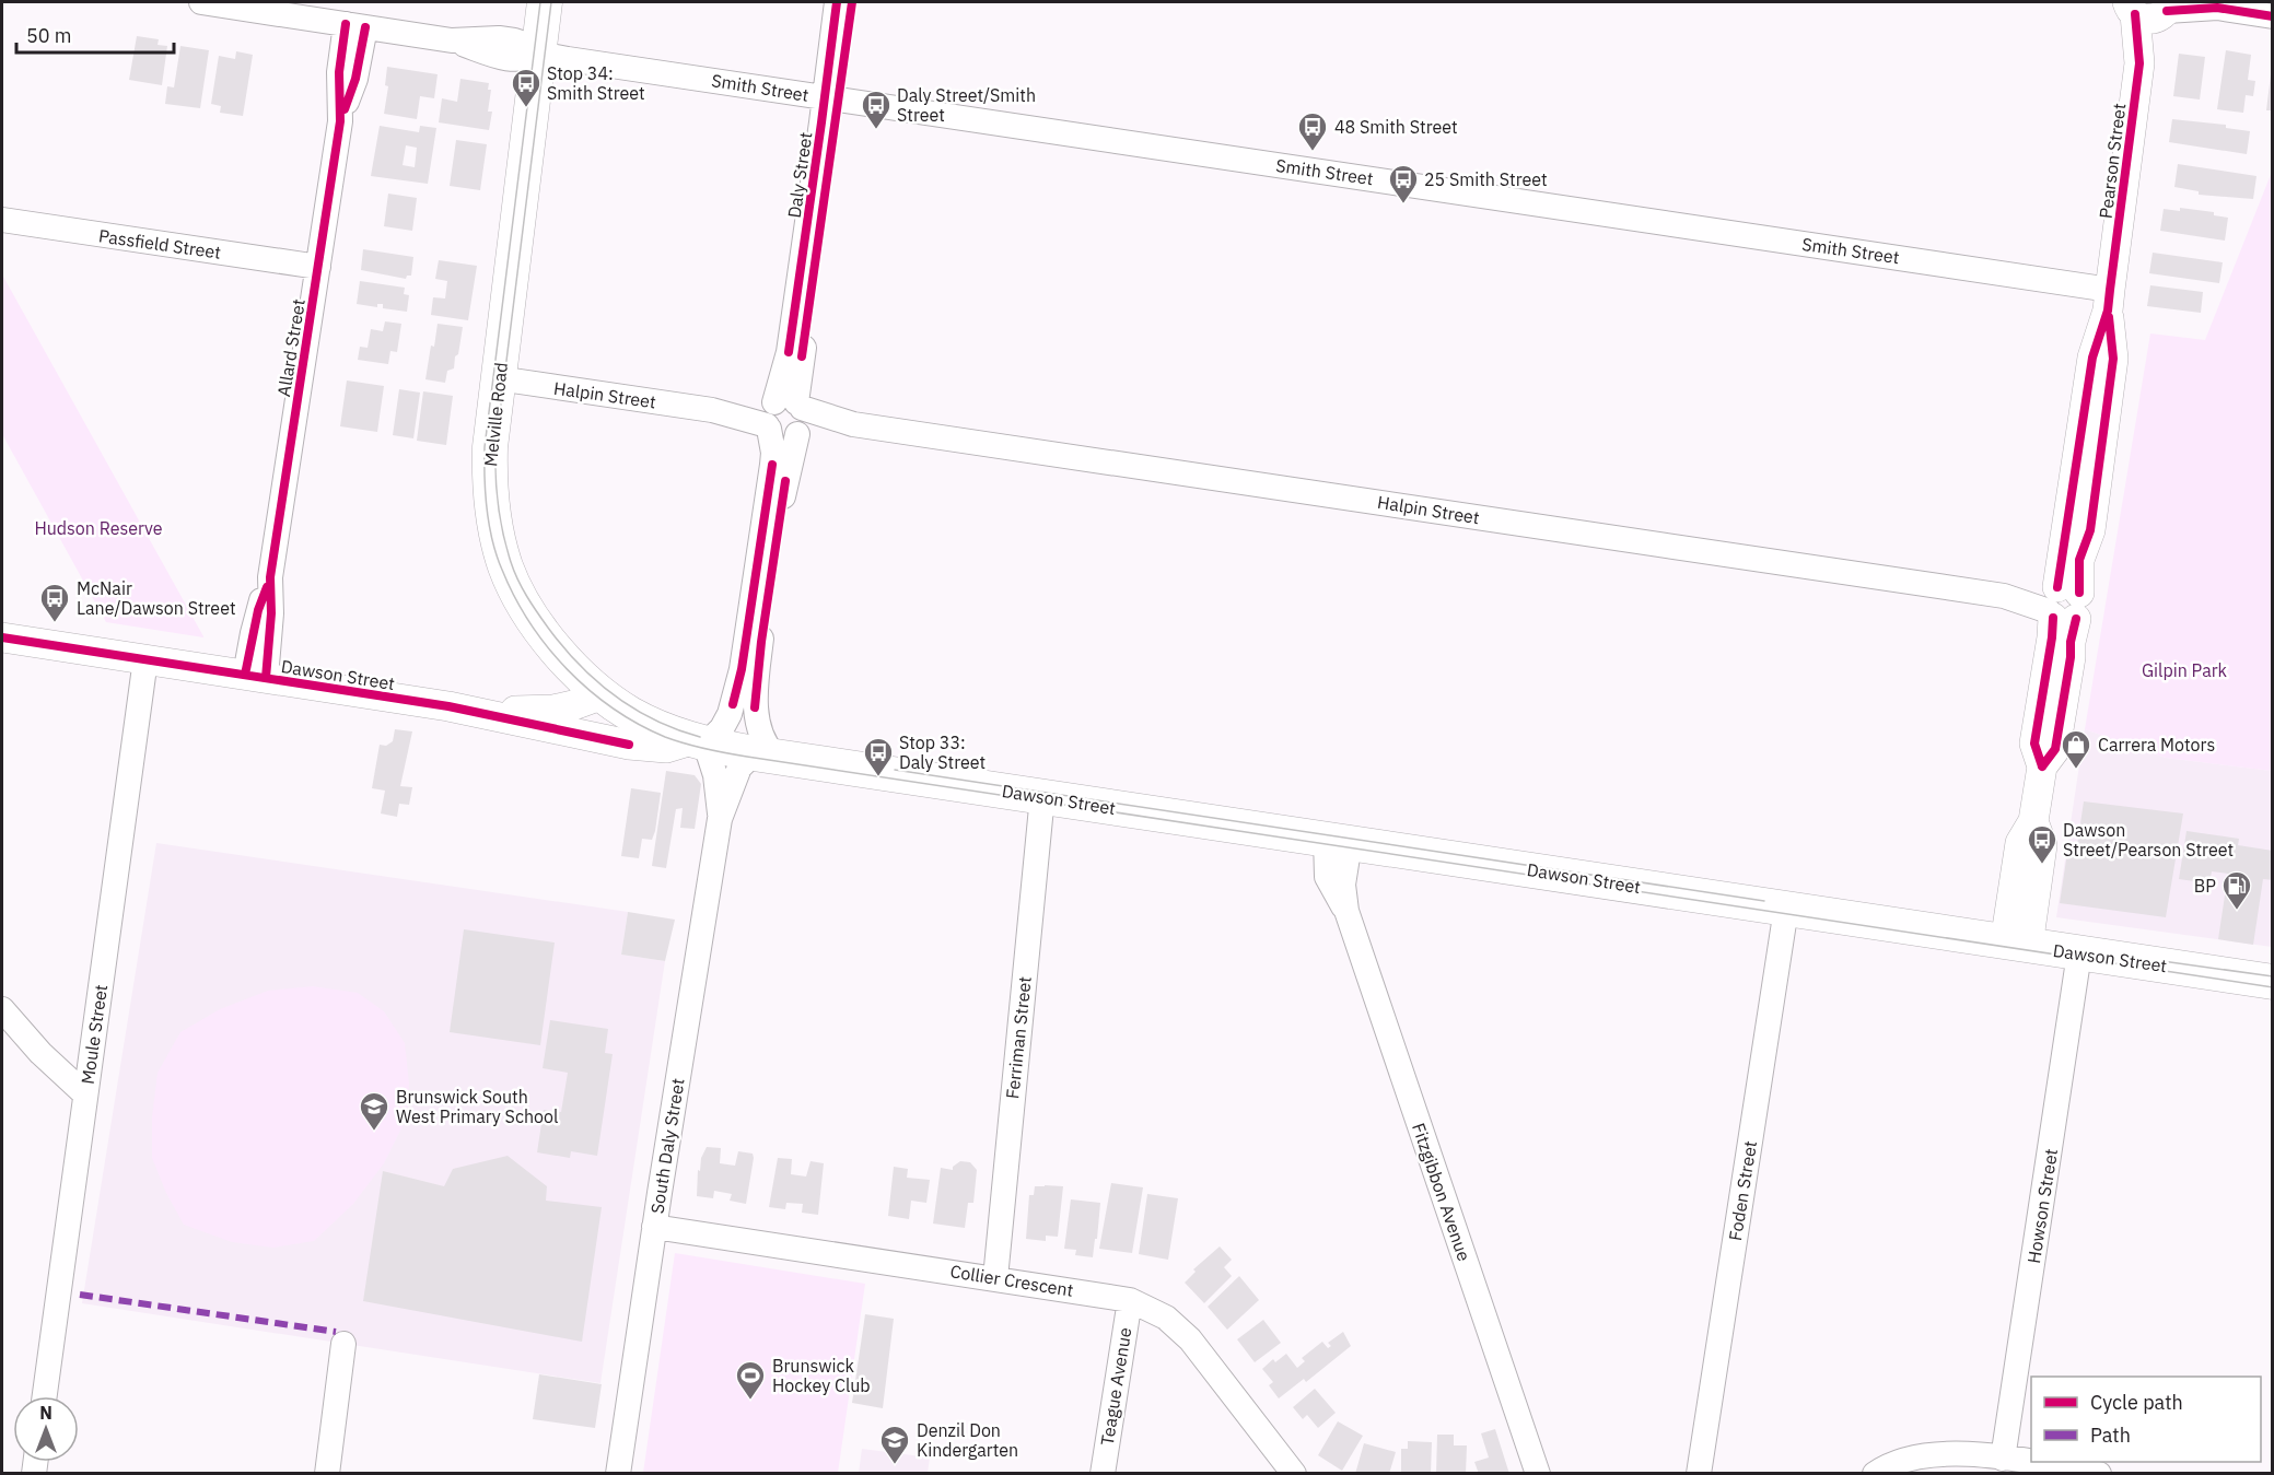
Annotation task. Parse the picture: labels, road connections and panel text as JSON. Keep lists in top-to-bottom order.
{
  "streets": {
    "main road": ["Melville Road", "Dawson Street"],
    "street": [
      "Smith Street",
      "Pearson Street",
      "Daly Street",
      "Passfield Street",
      "Allard Street",
      "Halpin Street",
      "Moule Street",
      "Ferriman Street",
      "South Daly Street",
      "Foden Street",
      "Fitzgibbon Avenue",
      "Howson Street",
      "Collier Crescent",
      "Teague Avenue"
    ]
  },
  "crossings": [
    ["Smith Street", "Pearson Street"],
    ["Smith Street", "Daly Street"],
    ["Smith Street", "Allard Street"],
    ["Smith Street", "Melville Road"],
    ["Pearson Street", "Halpin Street"],
    ["Pearson Street", "Dawson Street"],
    ["Daly Street", "Halpin Street"],
    ["Daly Street", "Melville Road"],
    ["Daly Street", "Dawson Street"],
    ["Daly Street", "South Daly Street"],
    ["Passfield Street", "Allard Street"],
    ["Allard Street", "Dawson Street"],
    ["Halpin Street", "Melville Road"],
    ["Melville Road", "Dawson Street"],
    ["Melville Road", "South Daly Street"],
    ["Dawson Street", "Moule Street"],
    ["Dawson Street", "Ferriman Street"],
    ["Dawson Street", "South Daly Street"],
    ["Dawson Street", "Foden Street"],
    ["Dawson Street", "Fitzgibbon Avenue"],
    ["Dawson Street", "Howson Street"],
    ["Ferriman Street", "Collier Crescent"],
    ["South Daly Street", "Collier Crescent"],
    ["Collier Crescent", "Teague Avenue"]
  ],
  "parks": ["Hudson Reserve", "Gilpin Park"],
  "places": {
    "bus stop": [
      "Stop 34: Smith Street",
      "Daly Street/Smith Street",
      "48 Smith Street",
      "25 Smith Street",
      "McNair Lane/Dawson Street",
      "Stop 33: Daly Street",
      "Dawson Street/Pearson Street"
    ],
    "shop": ["Carrera Motors"],
    "fuel station": ["BP"],
    "school or university": ["Brunswick South West Primary School", "Denzil Don Kindergarten"],
    "sports": ["Brunswick Hockey Club"]
  },
  "legend": ["Cycle path", "Path"],
  "scale_bar": "50 m",
  "north": "top"
}
